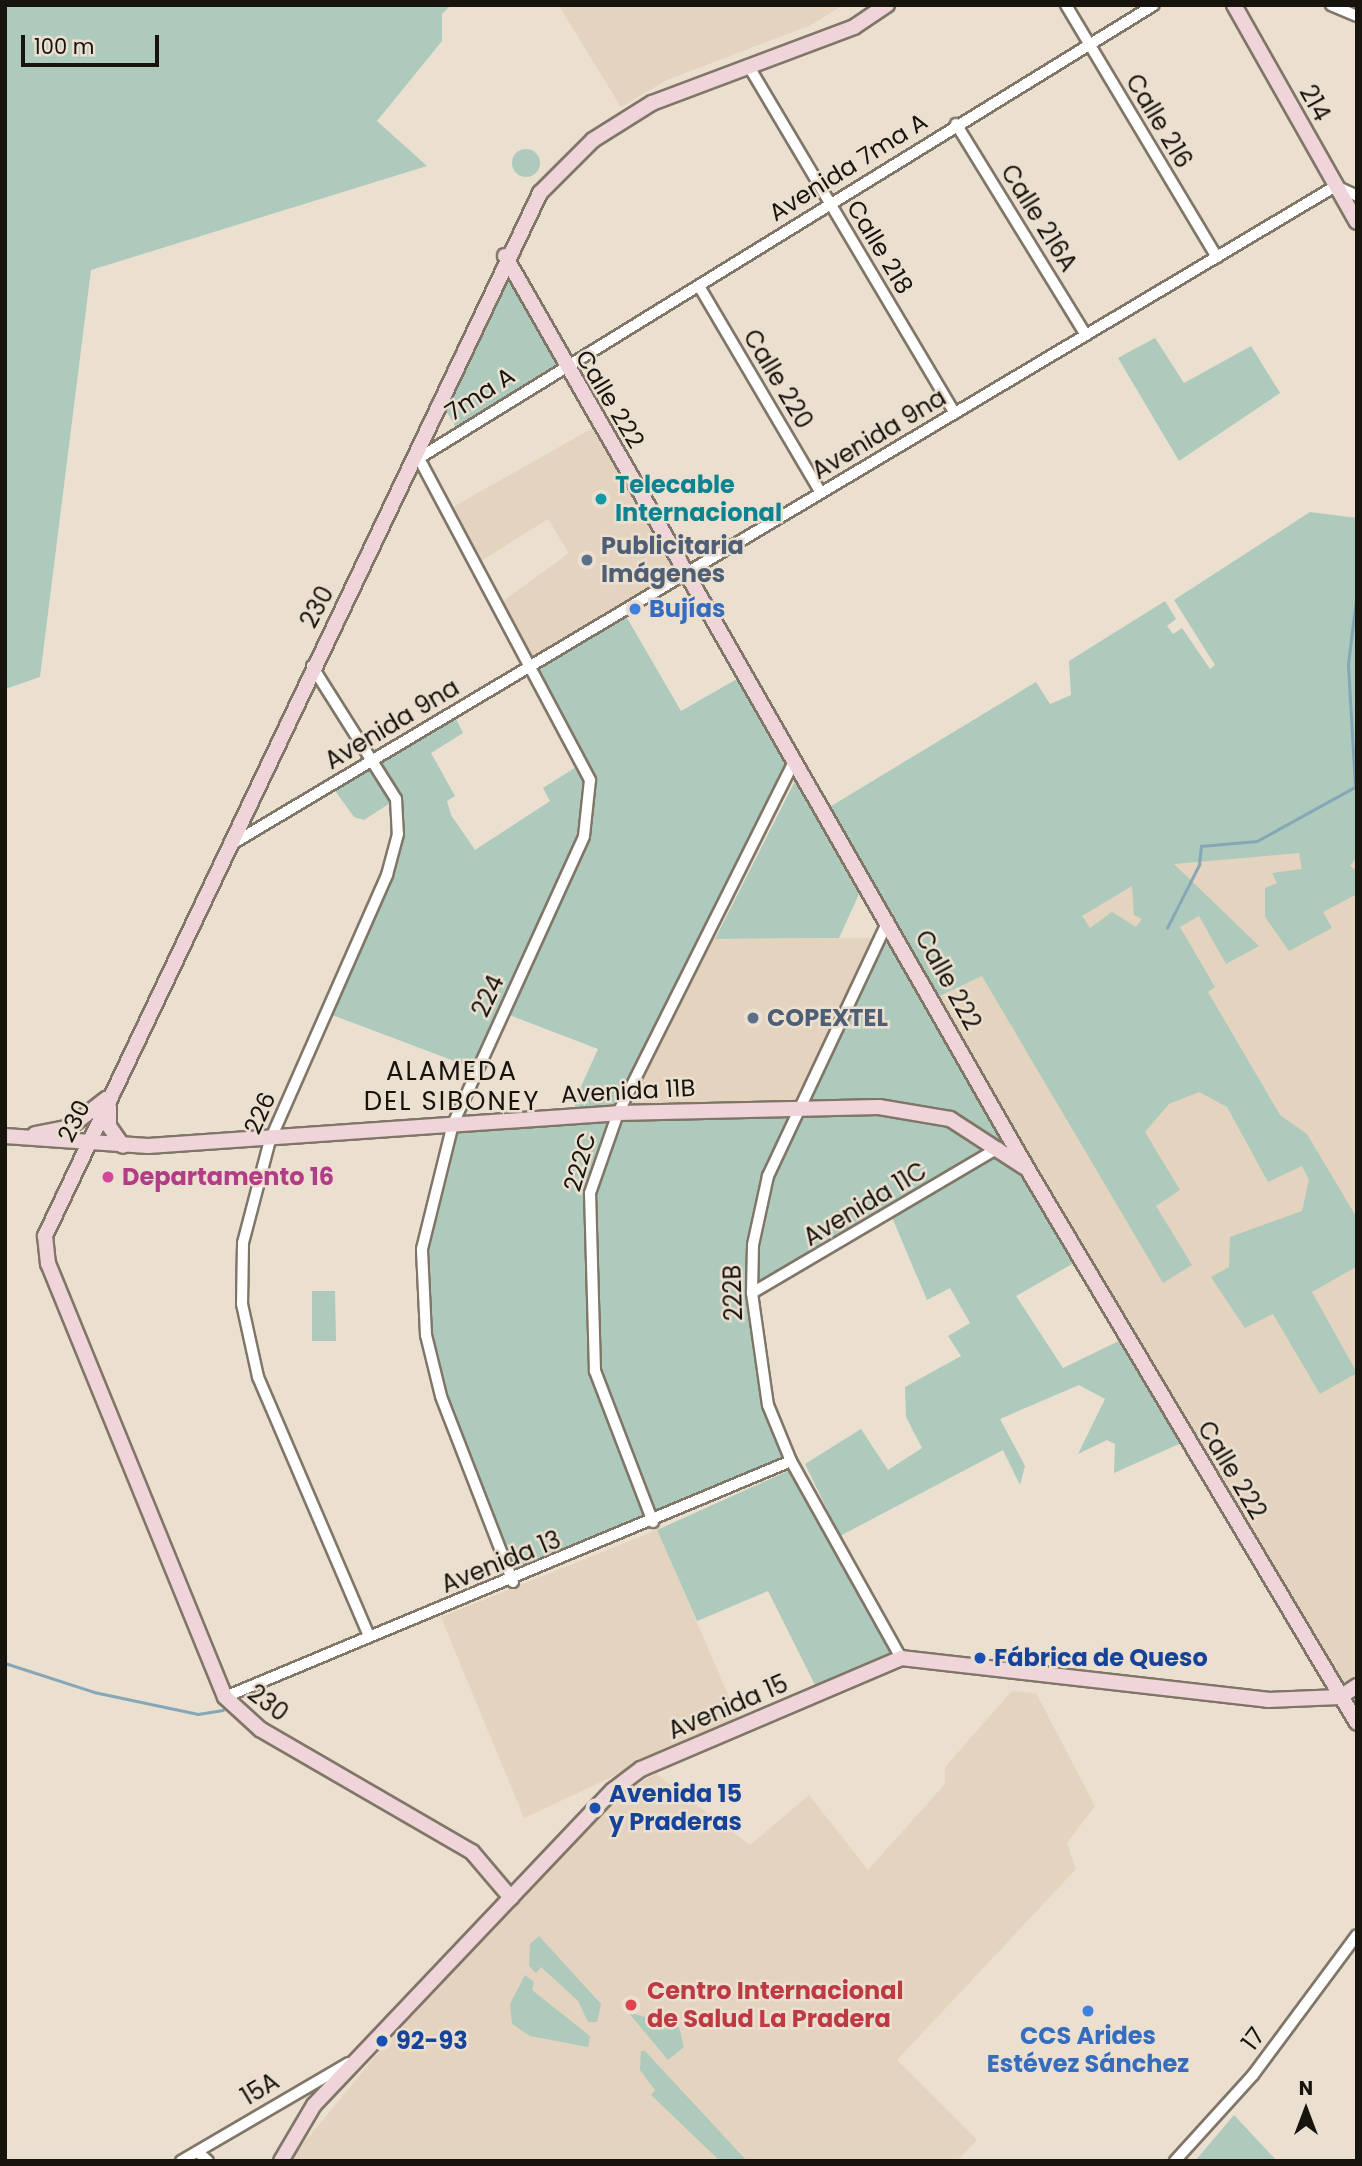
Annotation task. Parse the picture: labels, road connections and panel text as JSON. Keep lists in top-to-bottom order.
{
  "streets": {
    "street": [
      "214",
      "Calle 216",
      "Avenida 7ma A",
      "Calle 216A",
      "Calle 218",
      "Calle 220",
      "7ma A",
      "Calle 222",
      "Avenida 9na",
      "230",
      "224",
      "Avenida 11B",
      "226",
      "222C",
      "Avenida 11C",
      "222B",
      "Avenida 13",
      "Avenida 15",
      "17",
      "15A"
    ]
  },
  "crossings": [
    ["214", "Avenida 9na"],
    ["Calle 216", "Avenida 7ma A"],
    ["Calle 216", "Avenida 9na"],
    ["Avenida 7ma A", "Calle 216A"],
    ["Avenida 7ma A", "Calle 218"],
    ["Avenida 7ma A", "Calle 220"],
    ["Avenida 7ma A", "7ma A"],
    ["Avenida 7ma A", "Calle 222"],
    ["Calle 216A", "Avenida 9na"],
    ["Calle 218", "Avenida 9na"],
    ["Calle 218", "230"],
    ["Calle 220", "Avenida 9na"],
    ["7ma A", "Calle 222"],
    ["7ma A", "230"],
    ["7ma A", "224"],
    ["Calle 222", "Avenida 9na"],
    ["Calle 222", "230"],
    ["Calle 222", "Avenida 11B"],
    ["Calle 222", "222C"],
    ["Calle 222", "222B"],
    ["Calle 222", "Avenida 15"],
    ["Avenida 9na", "230"],
    ["Avenida 9na", "224"],
    ["Avenida 9na", "226"],
    ["230", "224"],
    ["230", "Avenida 11B"],
    ["230", "226"],
    ["230", "Avenida 13"],
    ["230", "Avenida 15"],
    ["224", "Avenida 11B"],
    ["224", "Avenida 13"],
    ["Avenida 11B", "226"],
    ["Avenida 11B", "222C"],
    ["Avenida 11B", "Avenida 11C"],
    ["Avenida 11B", "222B"],
    ["226", "Avenida 13"],
    ["222C", "Avenida 13"],
    ["Avenida 11C", "222B"],
    ["222B", "Avenida 13"],
    ["222B", "Avenida 15"],
    ["Avenida 15", "15A"]
  ],
  "districts": ["ALAMEDA DEL SIBONEY"],
  "places": [
    "Telecable Internacional",
    "Publicitaria Imágenes",
    "Bujías",
    "COPEXTEL",
    "Departamento 16",
    "Fábrica de Queso",
    "Avenida 15 y Praderas",
    "Centro Internacional de Salud La Pradera",
    "CCS Arides Estévez Sánchez",
    "92-93"
  ],
  "scale_bar": "100 m",
  "north": "top"
}
